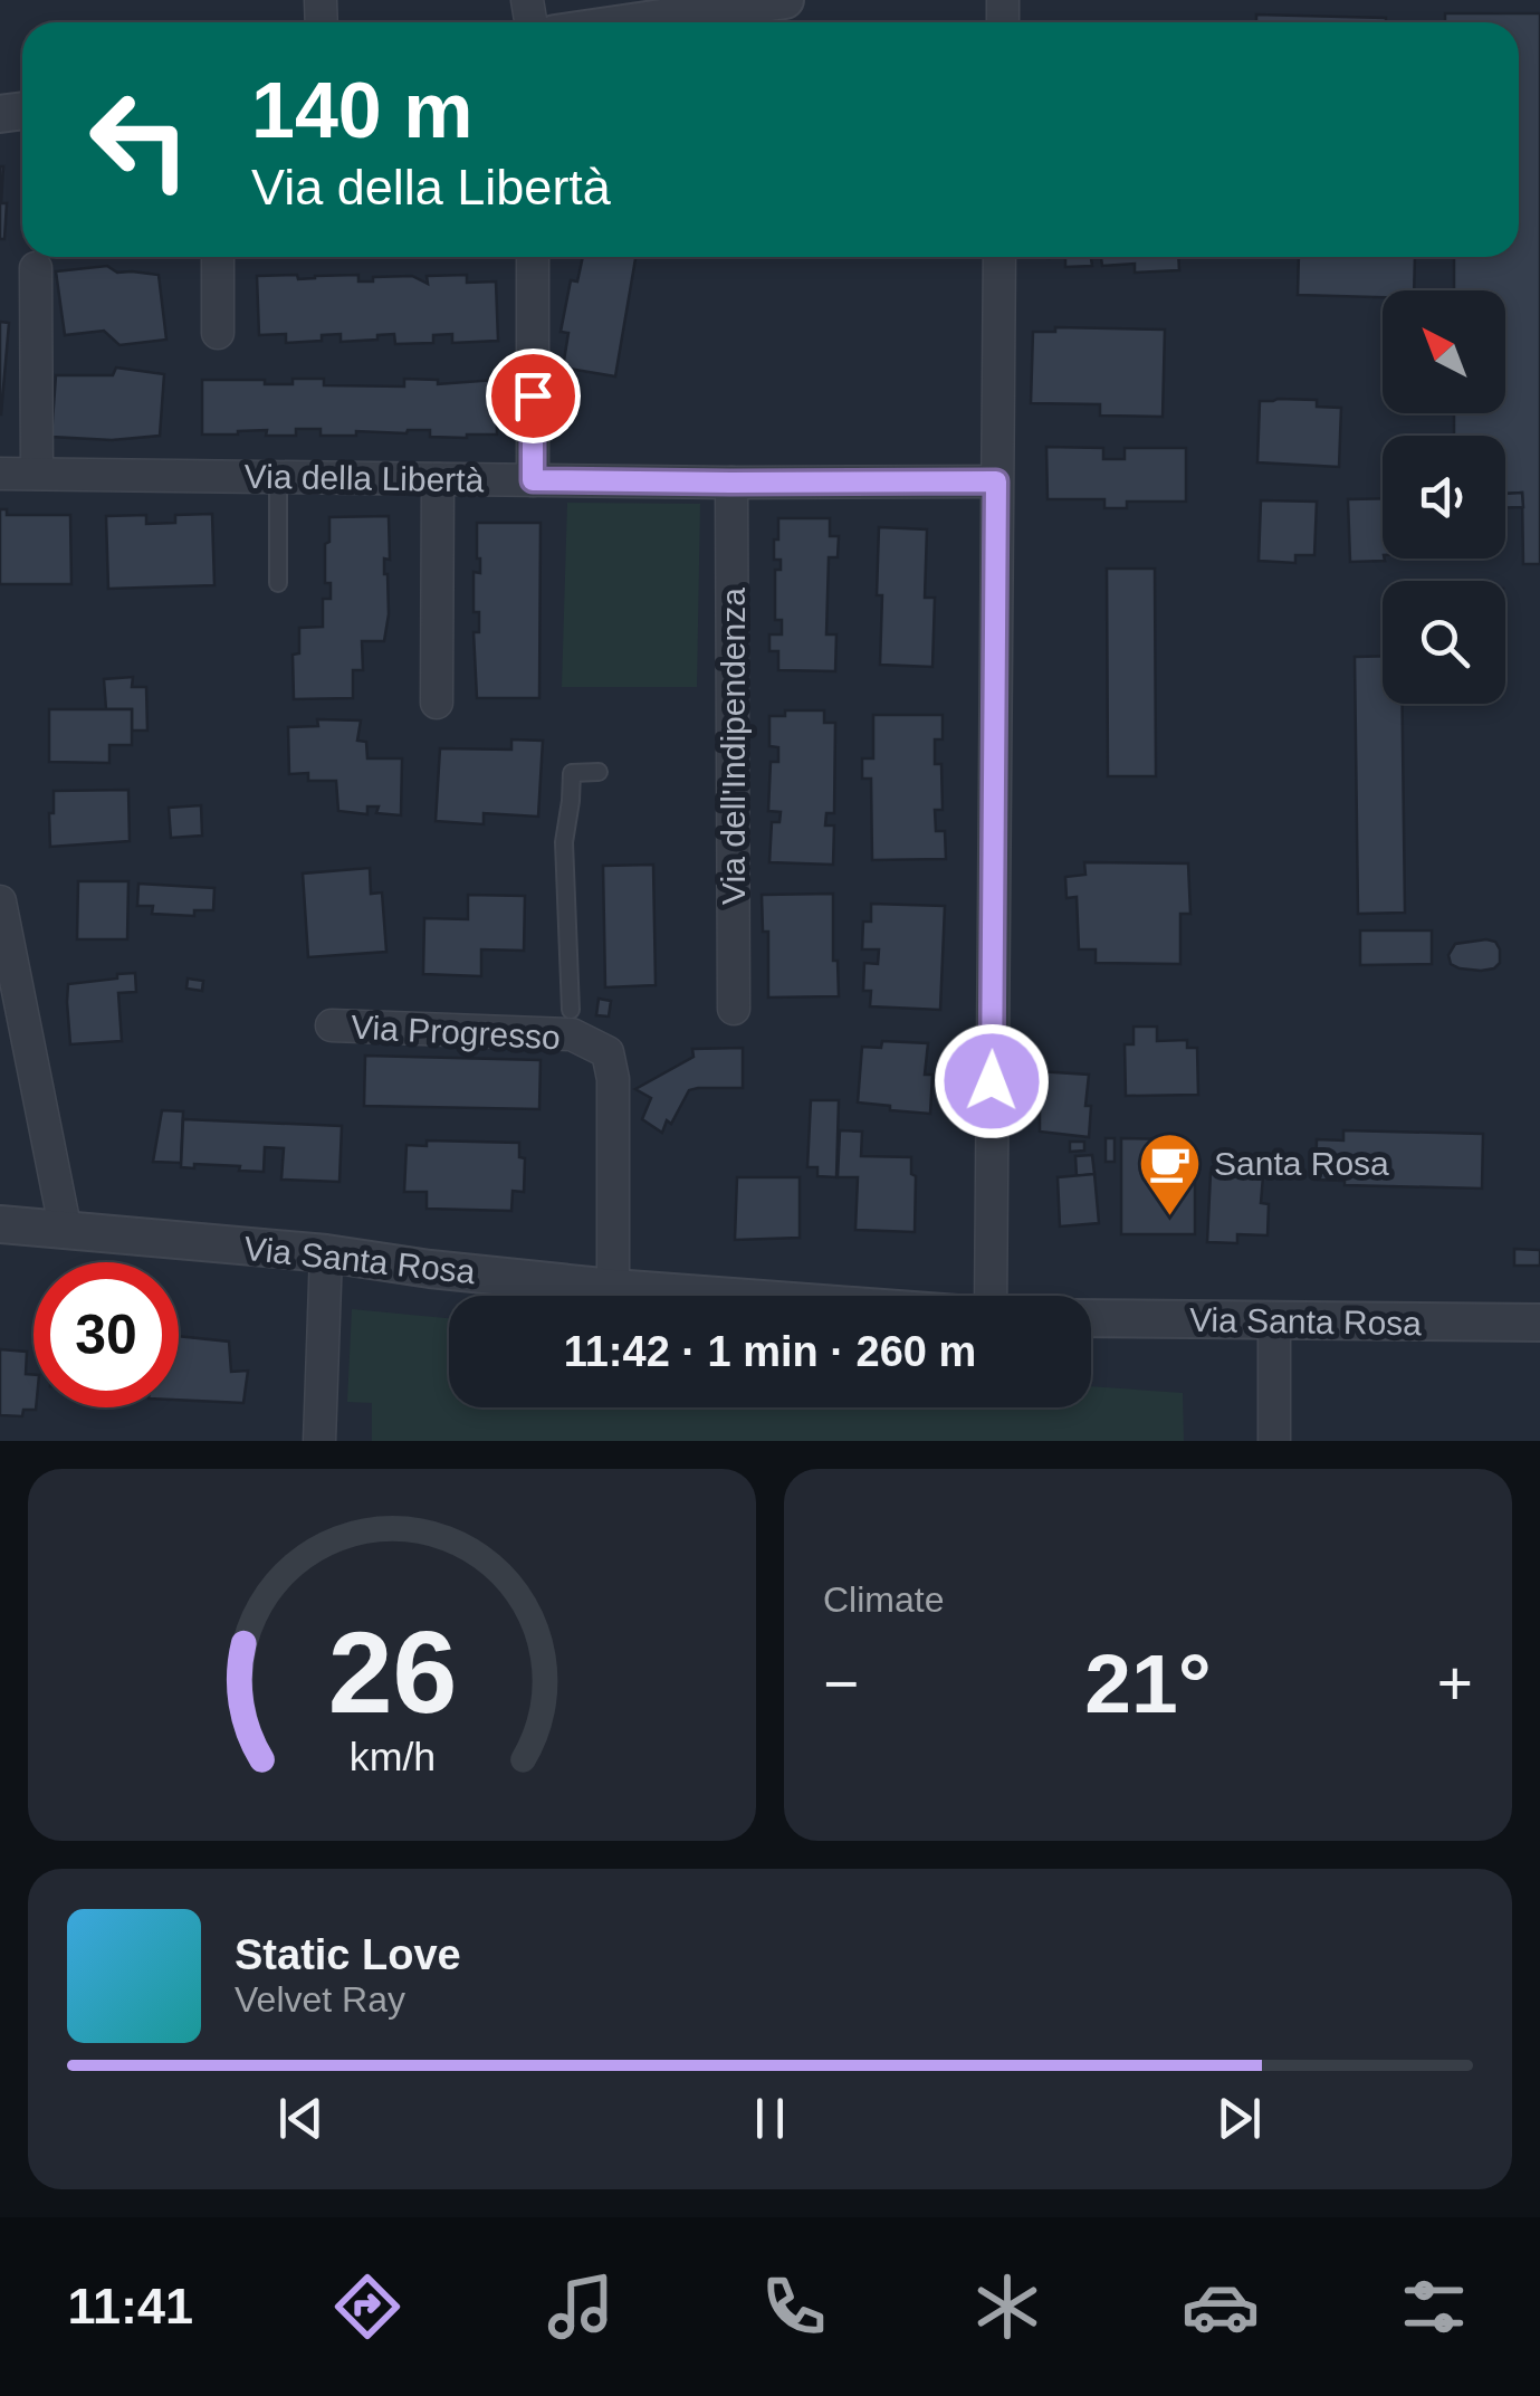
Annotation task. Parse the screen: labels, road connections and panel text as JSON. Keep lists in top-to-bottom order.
{
  "streets": {
    "street": [
      "Via della Libertà",
      "Via dell'Indipendenza",
      "Via Progresso",
      "Via Santa Rosa"
    ]
  },
  "crossings": [
    ["Via della Libertà", "Via dell'Indipendenza"],
    ["Via Progresso", "Via Santa Rosa"]
  ],
  "places": {
    "cafe": ["Santa Rosa"]
  },
  "north": "top left",
  "page": {
    "turn": ["140 m", "Via della Libertà"],
    "limit": "30",
    "trip": "11:42 · 1 min · 260 m",
    "tile": "Climate",
    "heat": ["−", "21°", "+"],
    "song": ["Static Love", "Velvet Ray"],
    "tabs": "11:41",
    "gauge": ["26", "km/h"]
  }
}
